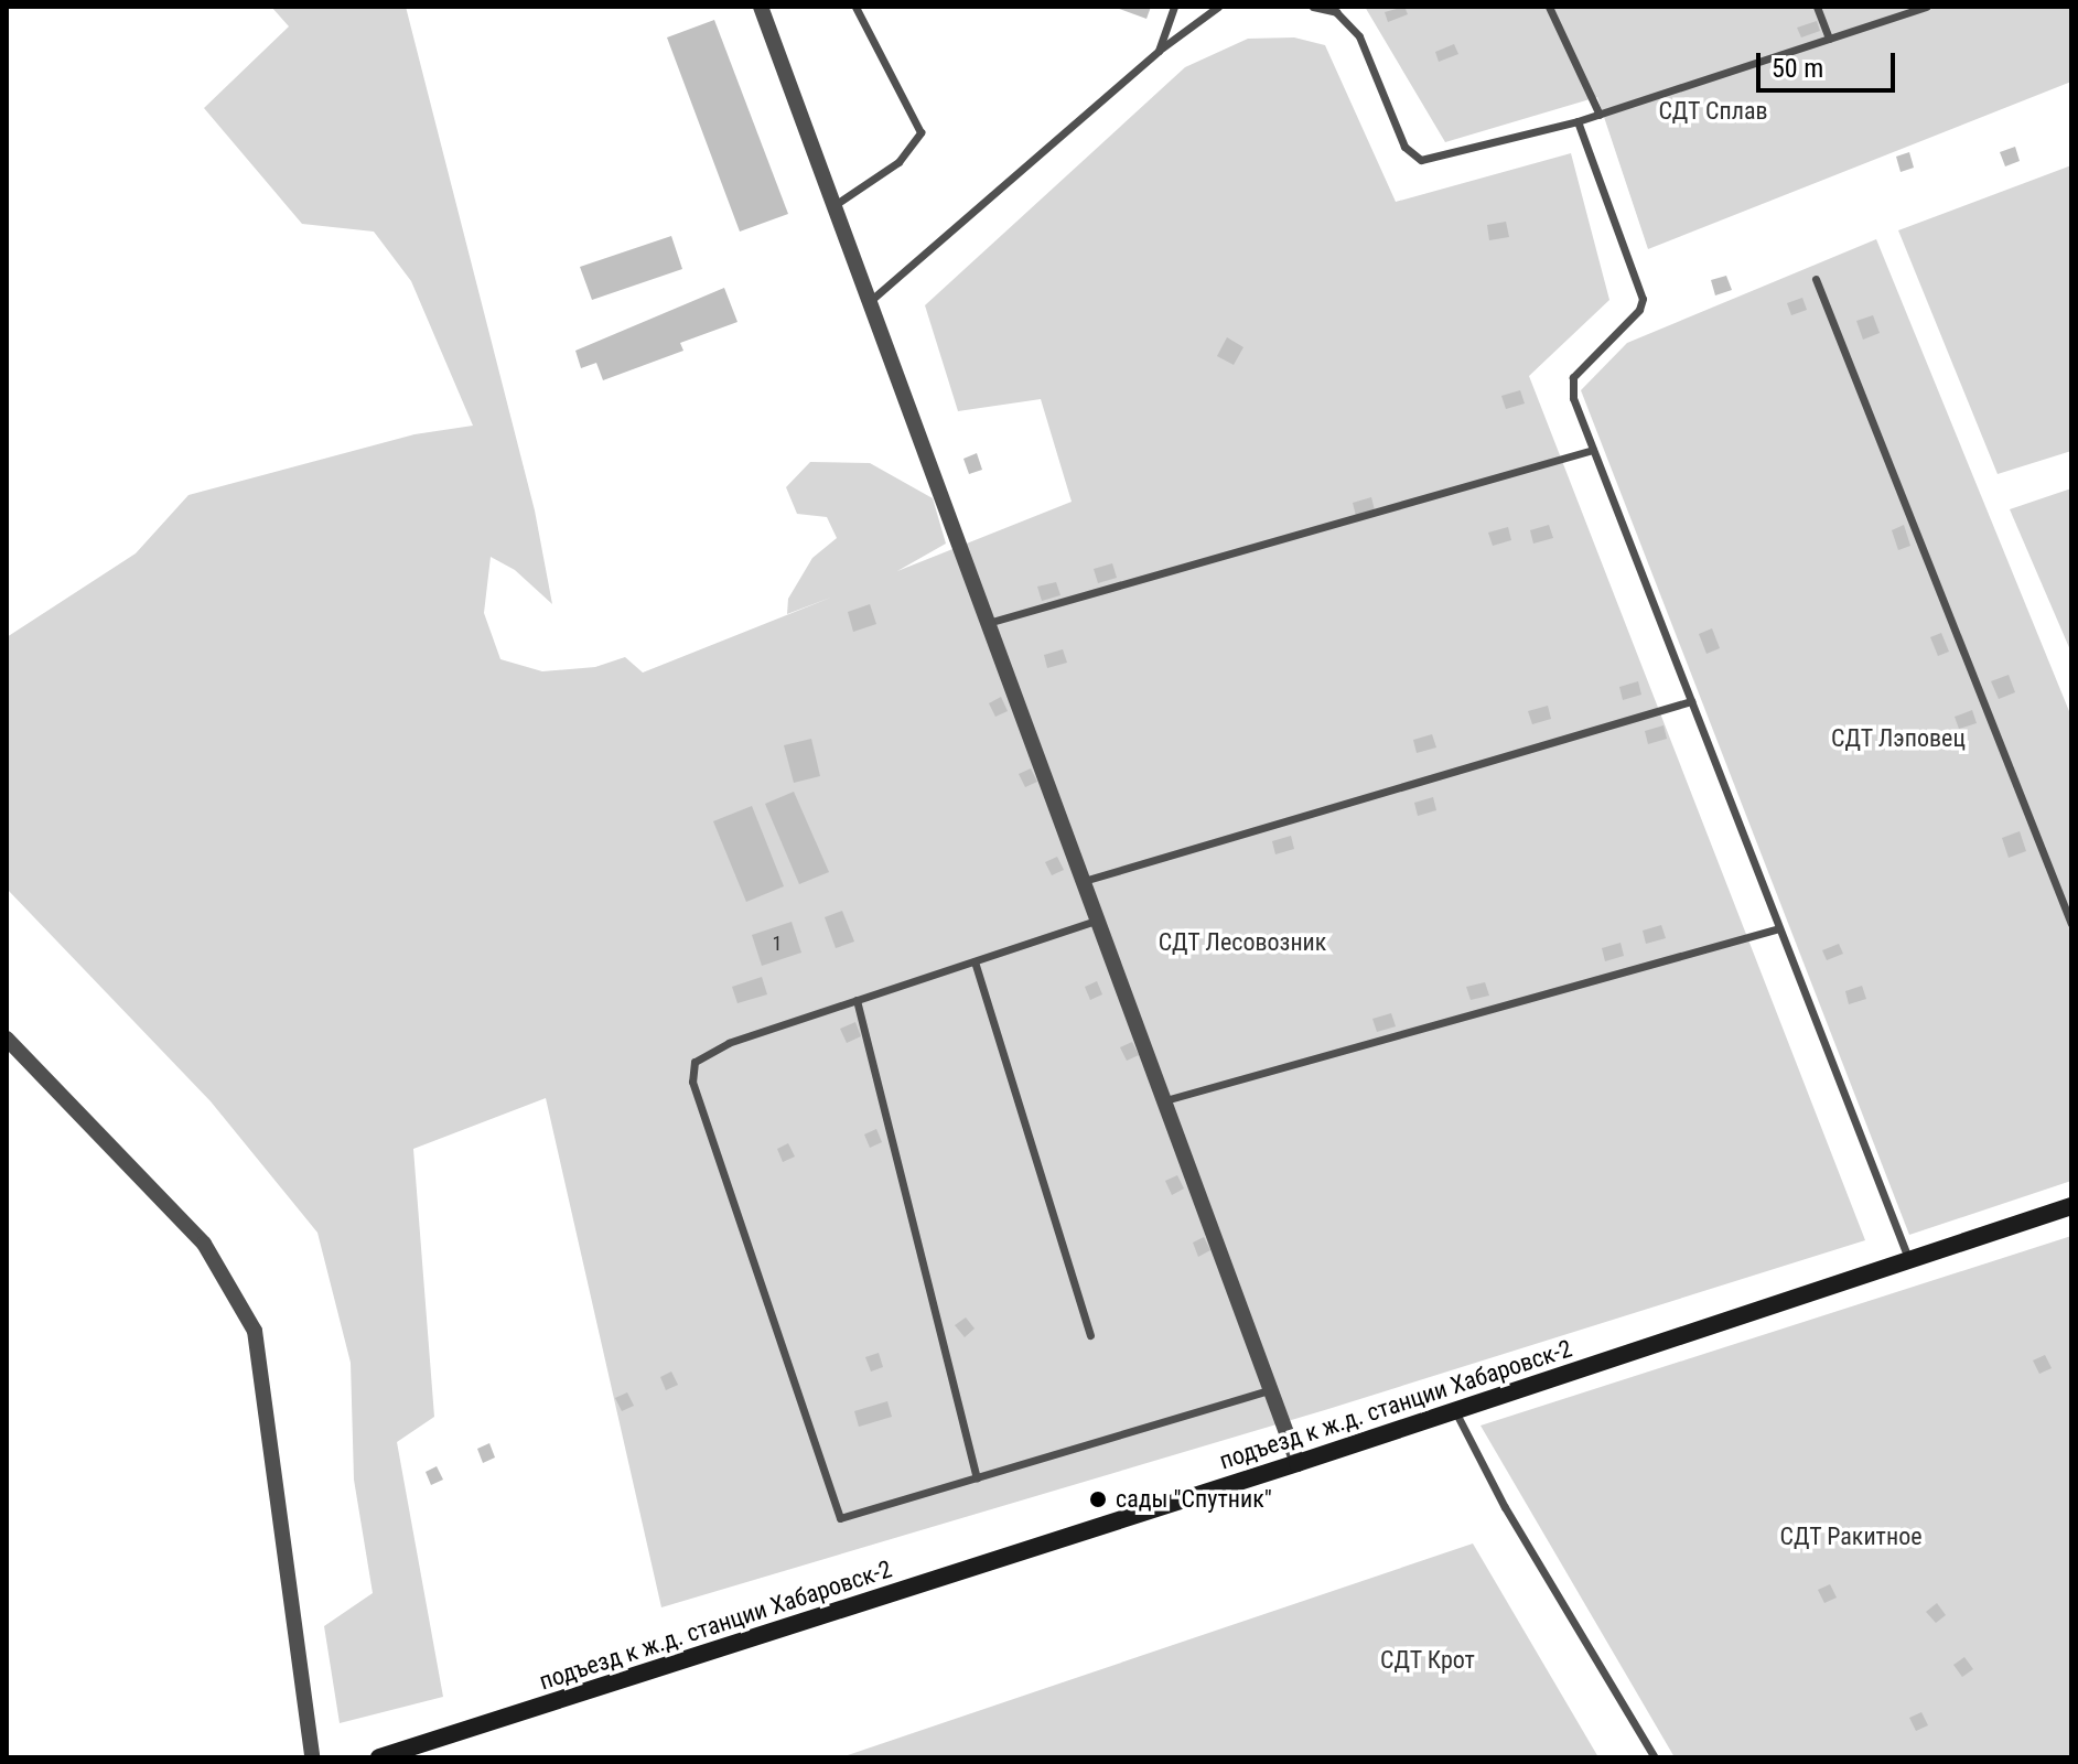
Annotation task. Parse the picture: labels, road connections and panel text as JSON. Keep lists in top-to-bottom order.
{
  "streets": {
    "street": ["подъезд к ж.д. станции Хабаровск-2"]
  },
  "parks": [
    "СДТ Сплав",
    "СДТ Лэповец",
    "СДТ Лесовозник",
    "СДТ Ракитное",
    "СДТ Крот"
  ],
  "places": ["сады \"Спутник\""],
  "house_numbers": ["1"],
  "scale_bar": "50 m"
}
